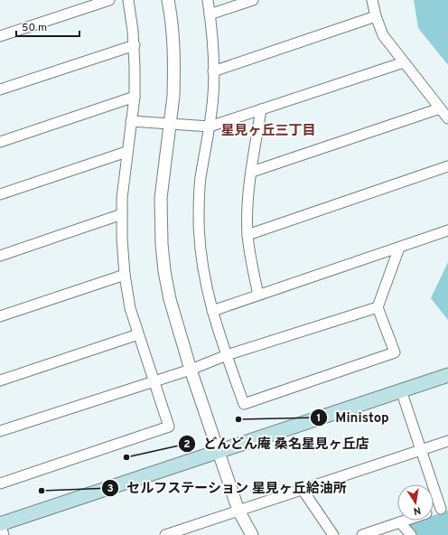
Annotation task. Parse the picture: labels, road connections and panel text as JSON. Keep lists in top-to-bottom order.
{
  "districts": ["星見ヶ丘三丁目"],
  "places": ["Ministop", "どんどん庵 桑名星見ヶ丘店", "セルフステーション 星見ヶ丘給油所"],
  "scale_bar": "50 m",
  "north": "bottom"
}
